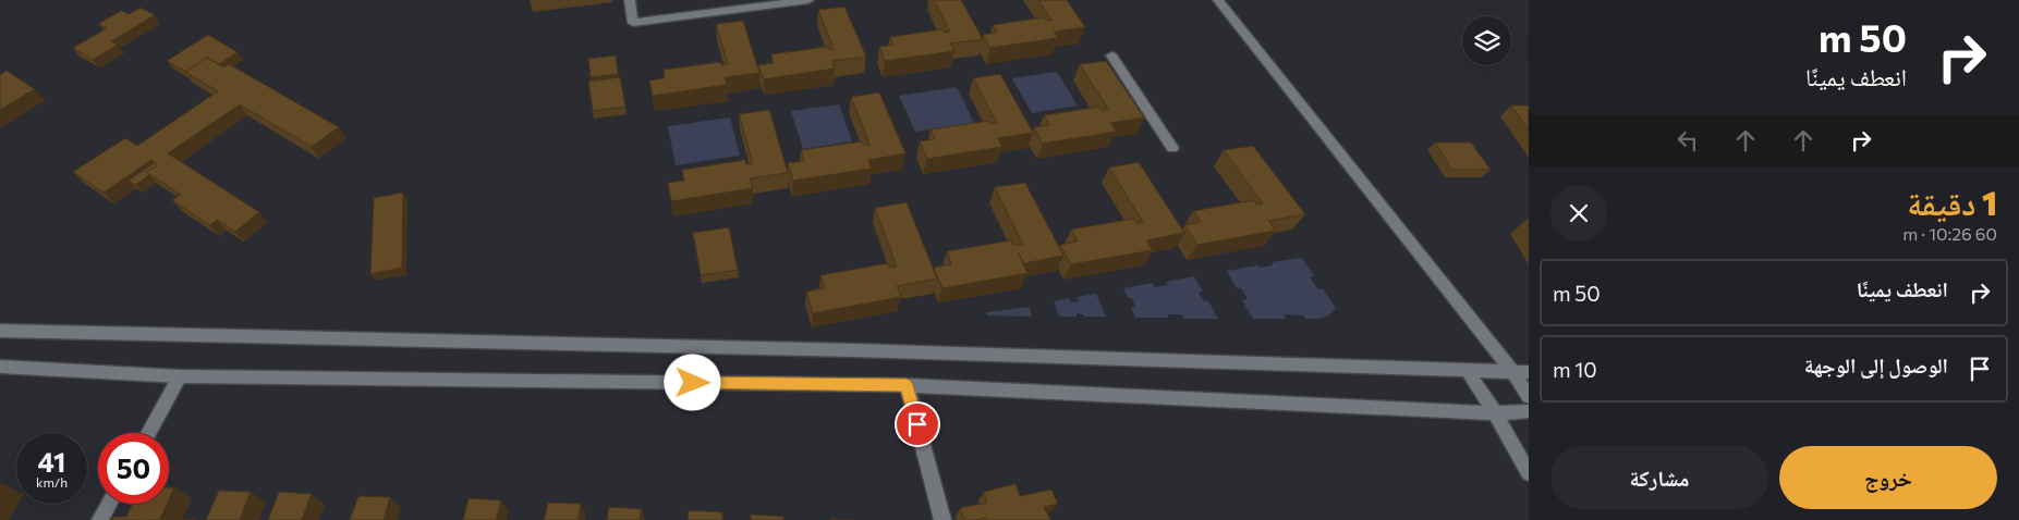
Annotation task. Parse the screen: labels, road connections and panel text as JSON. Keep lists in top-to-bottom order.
{
  "page": {
    "turn": ["50 m", "انعطف يمينًا"],
    "heading": ["1 دقيقة", "60 m · 10:26"],
    "list": [
      {
        "name": "انعطف يمينًا",
        "value": "50 m"
      },
      {
        "name": "الوصول إلى الوجهة",
        "value": "10 m"
      }
    ],
    "speed": "41 km/h",
    "limit": "50",
    "buttons": ["خروج", "مشاركة"]
  }
}
